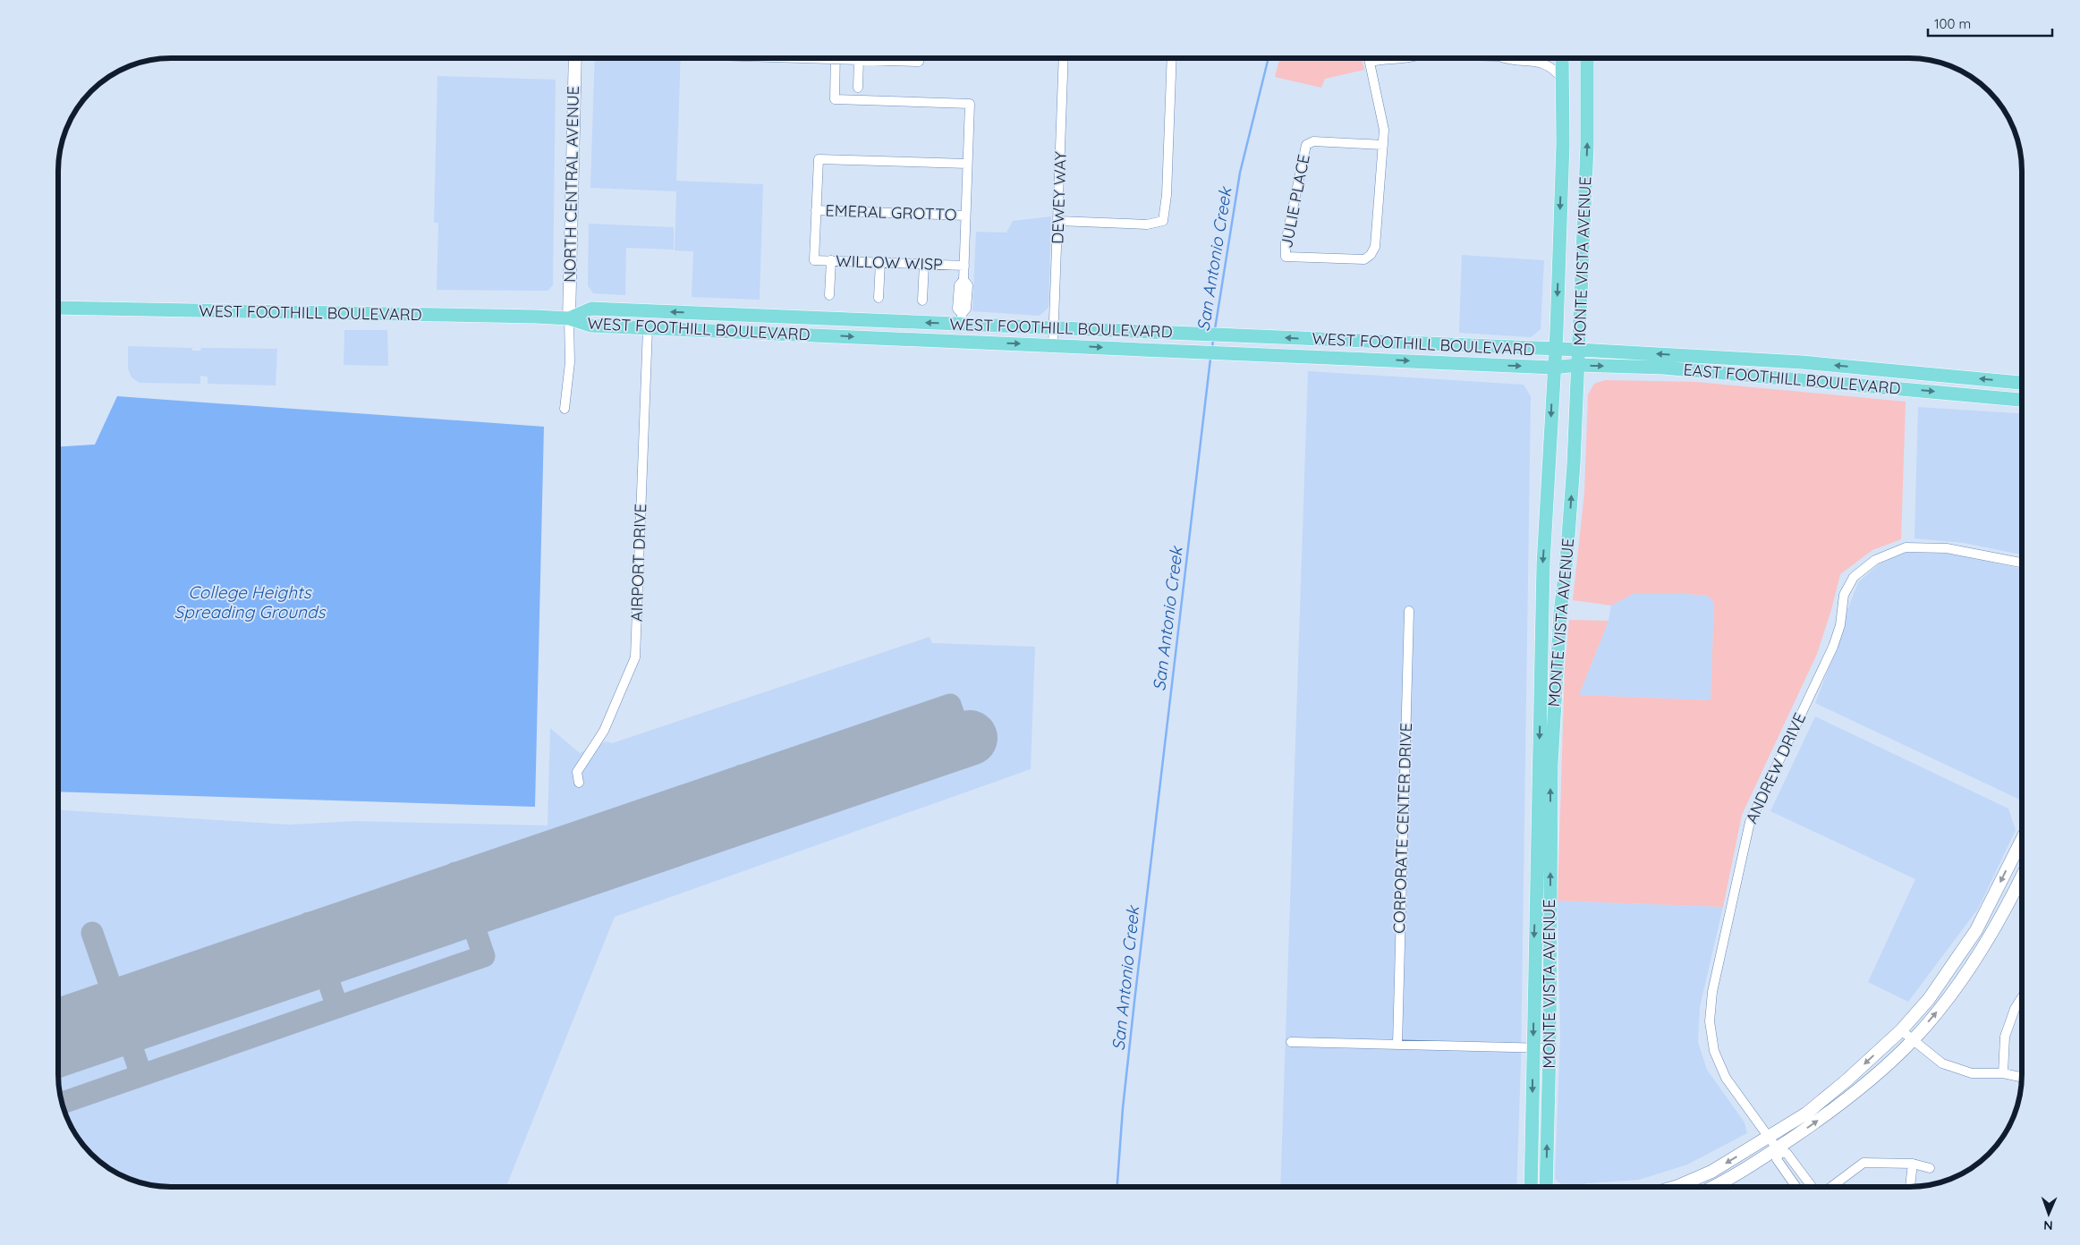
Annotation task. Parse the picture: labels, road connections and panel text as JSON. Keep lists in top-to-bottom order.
{
  "streets": {
    "main road": [
      "NORTH CENTRAL AVENUE",
      "MONTE VISTA AVENUE",
      "WEST FOOTHILL BOULEVARD",
      "EAST FOOTHILL BOULEVARD"
    ],
    "street": [
      "DEWEY WAY",
      "JULIE PLACE",
      "EMERAL GROTTO",
      "WILLOW WISP",
      "AIRPORT DRIVE",
      "ANDREW DRIVE",
      "CORPORATE CENTER DRIVE"
    ]
  },
  "crossings": [
    ["NORTH CENTRAL AVENUE", "WEST FOOTHILL BOULEVARD"],
    ["DEWEY WAY", "WEST FOOTHILL BOULEVARD"],
    ["EMERAL GROTTO", "WILLOW WISP"],
    ["MONTE VISTA AVENUE", "WEST FOOTHILL BOULEVARD"],
    ["MONTE VISTA AVENUE", "EAST FOOTHILL BOULEVARD"],
    ["WEST FOOTHILL BOULEVARD", "EAST FOOTHILL BOULEVARD"],
    ["WEST FOOTHILL BOULEVARD", "AIRPORT DRIVE"]
  ],
  "water": ["San Antonio Creek", "College Heights Spreading Grounds"],
  "scale_bar": "100 m",
  "north": "bottom"
}
